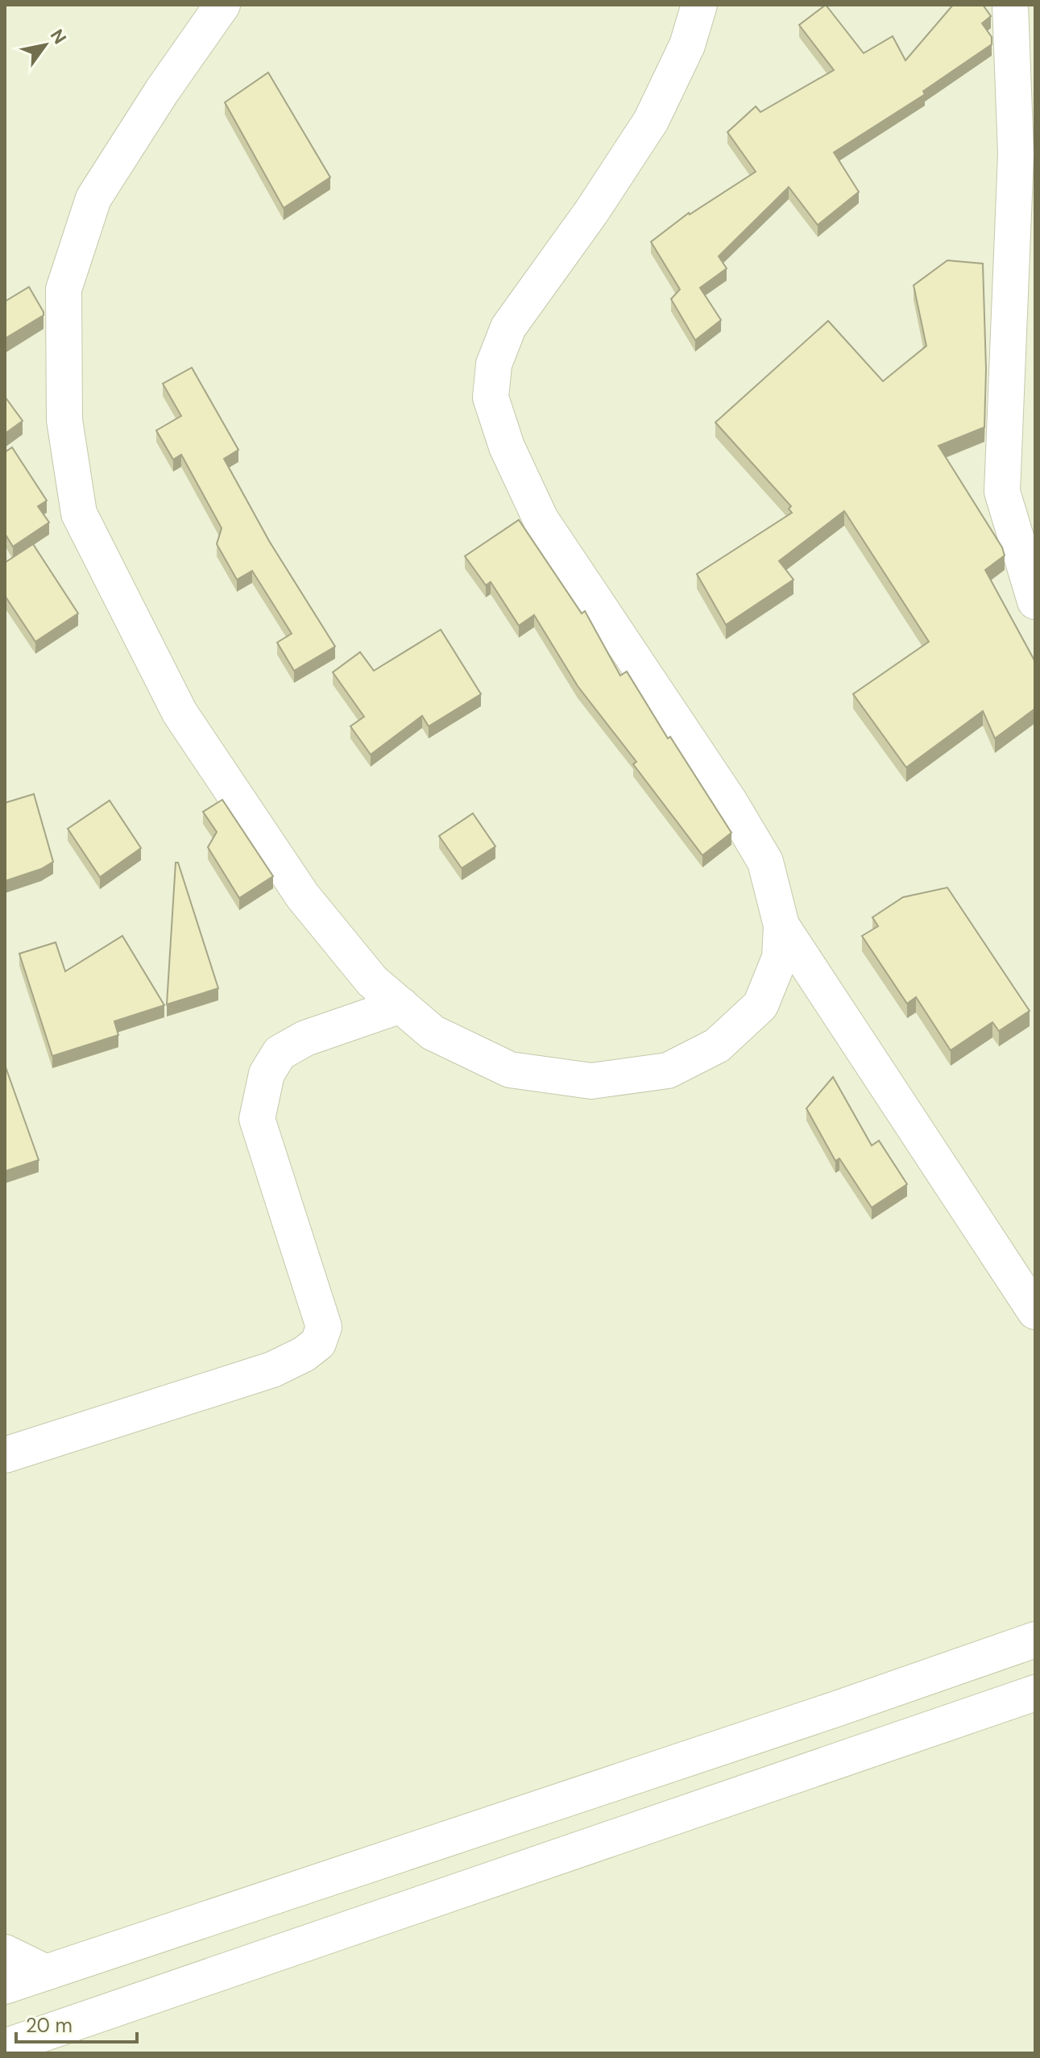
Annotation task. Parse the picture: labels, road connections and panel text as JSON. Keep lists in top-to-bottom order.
{
  "scale_bar": "20 m",
  "north": "top right"
}
